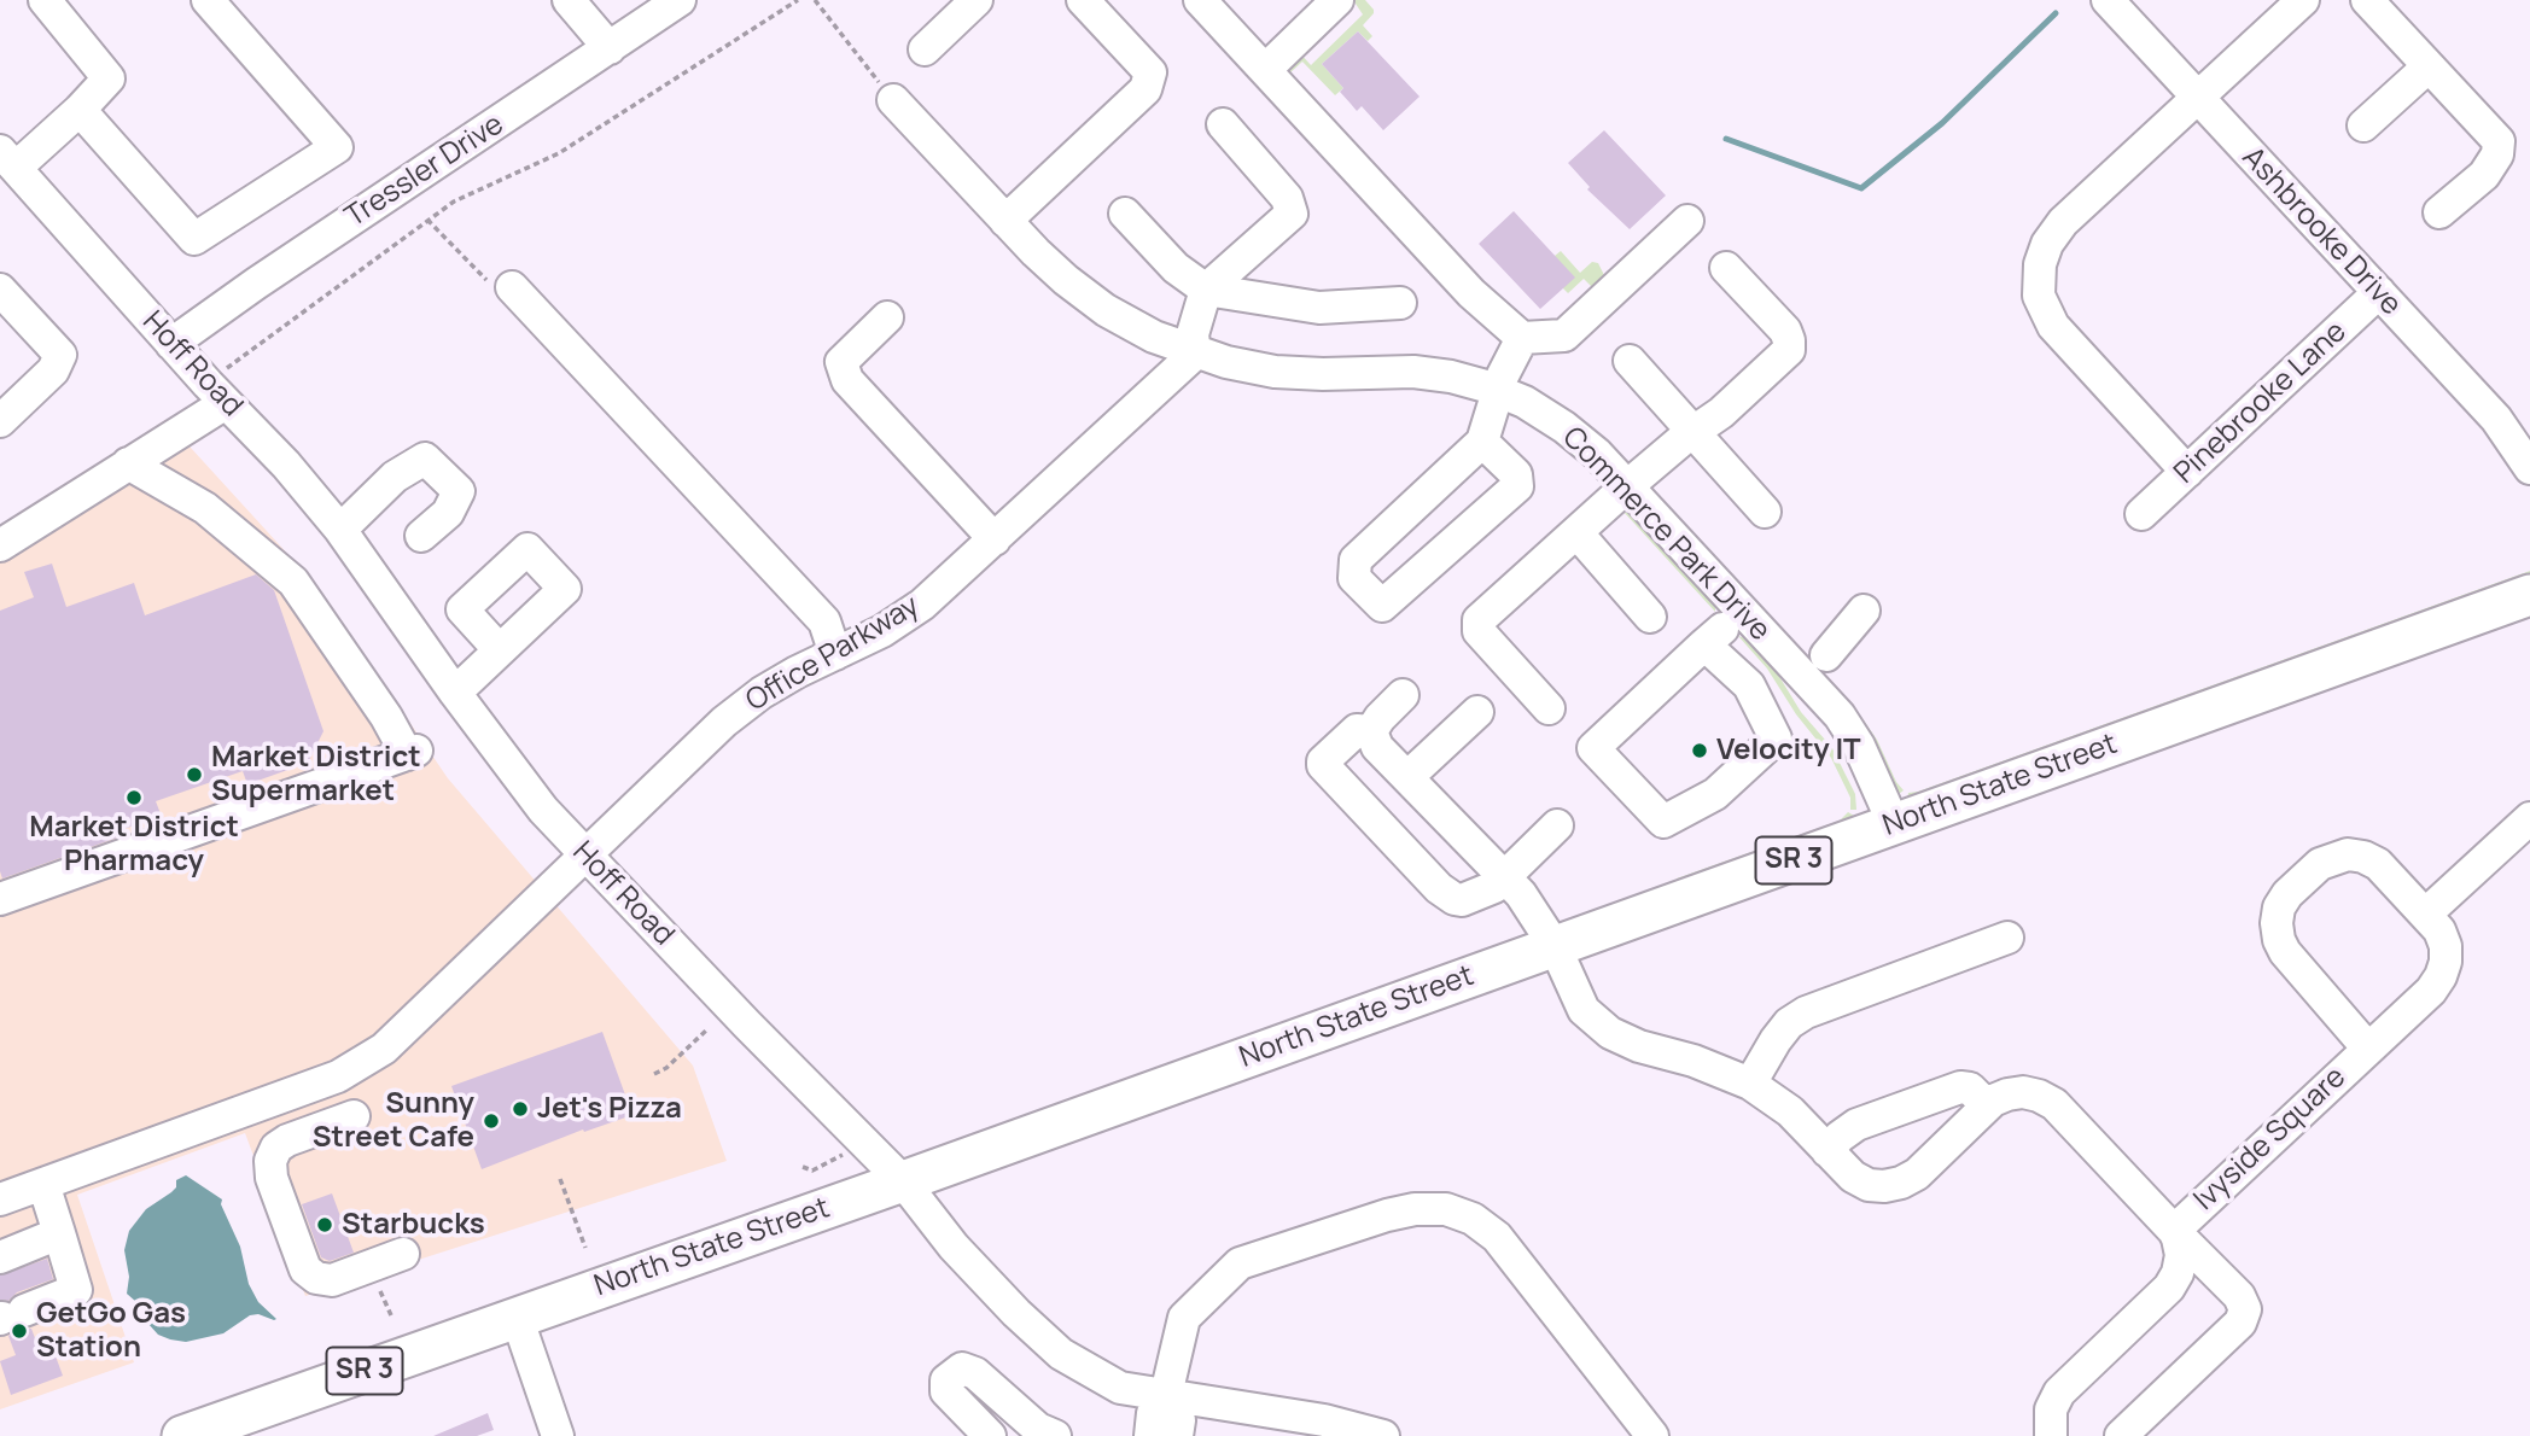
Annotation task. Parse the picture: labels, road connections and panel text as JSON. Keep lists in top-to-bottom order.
{
  "streets": {
    "main road": ["North State Street", "SR 3"],
    "street": [
      "Tressler Drive",
      "Ashbrooke Drive",
      "Hoff Road",
      "Pinebrooke Lane",
      "Commerce Park Drive",
      "Office Parkway",
      "Ivyside Square"
    ]
  },
  "crossings": [
    ["Tressler Drive", "Hoff Road"],
    ["Ashbrooke Drive", "Pinebrooke Lane"],
    ["Hoff Road", "Office Parkway"],
    ["Hoff Road", "North State Street"],
    ["Commerce Park Drive", "Office Parkway"],
    ["Commerce Park Drive", "North State Street"]
  ],
  "places": [
    "Velocity IT",
    "Market District Supermarket",
    "Market District Pharmacy",
    "Jet's Pizza",
    "Sunny Street Cafe",
    "Starbucks",
    "GetGo Gas Station"
  ]
}
